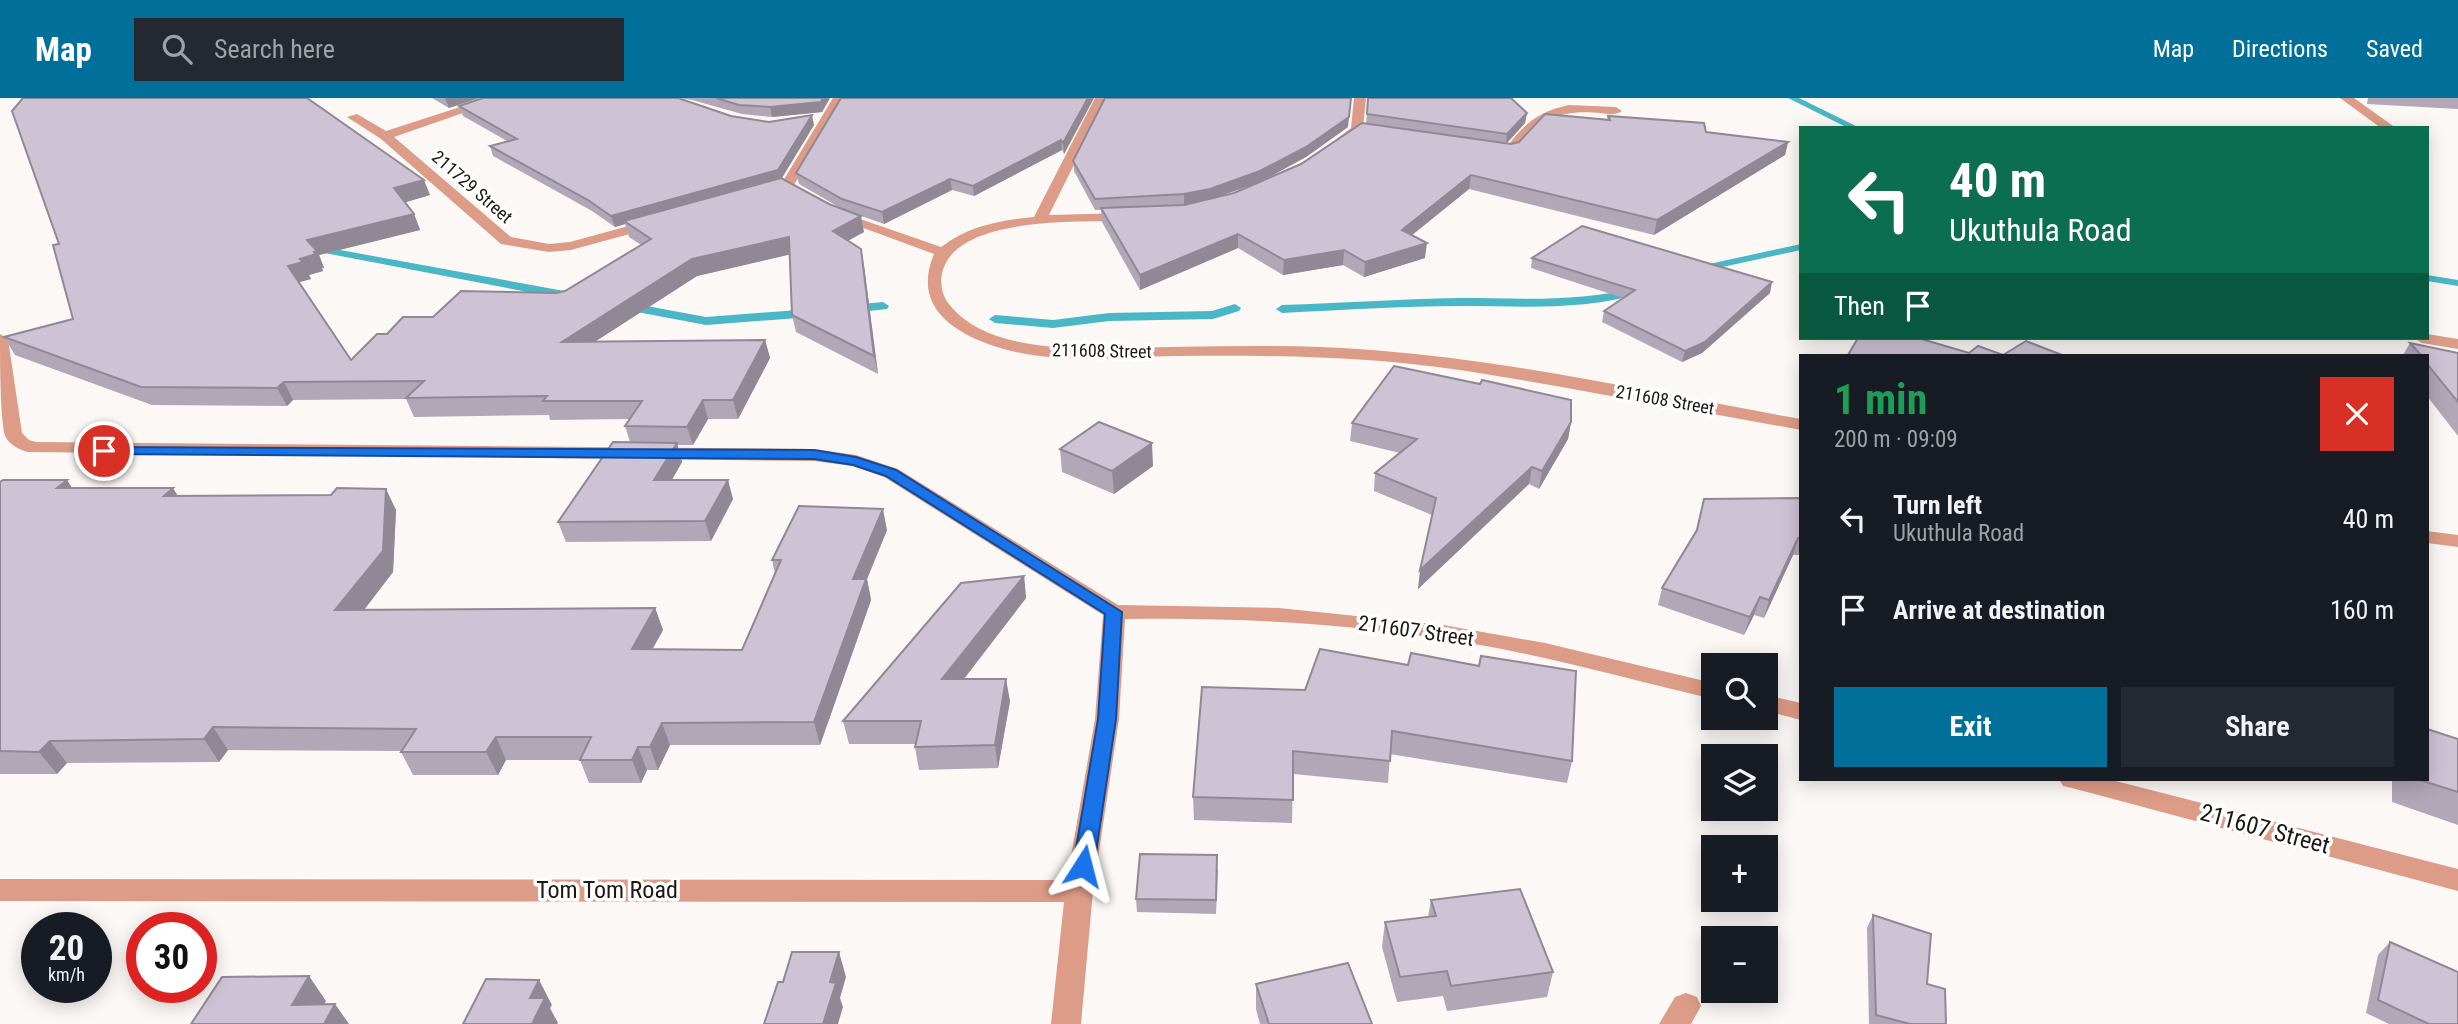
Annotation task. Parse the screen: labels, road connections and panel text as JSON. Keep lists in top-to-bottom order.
{
  "streets": {
    "street": [
      "211729 Street",
      "211608 Street",
      "211607 Street",
      "Tom Tom Road"
    ]
  },
  "page": {
    "header": "Map",
    "search": "Search here",
    "nav": ["Map", "Directions", "Saved"],
    "turn": ["40 m", "Ukuthula Road"],
    "then": "Then",
    "heading": ["1 min", "200 m · 09:09"],
    "list": [
      {
        "name": "Turn left",
        "note": "Ukuthula Road",
        "value": "40 m"
      },
      {
        "name": "Arrive at destination",
        "value": "160 m"
      }
    ],
    "map_buttons": ["+", "−"],
    "buttons": ["Exit", "Share"],
    "speed": "20 km/h",
    "limit": "30"
  }
}
